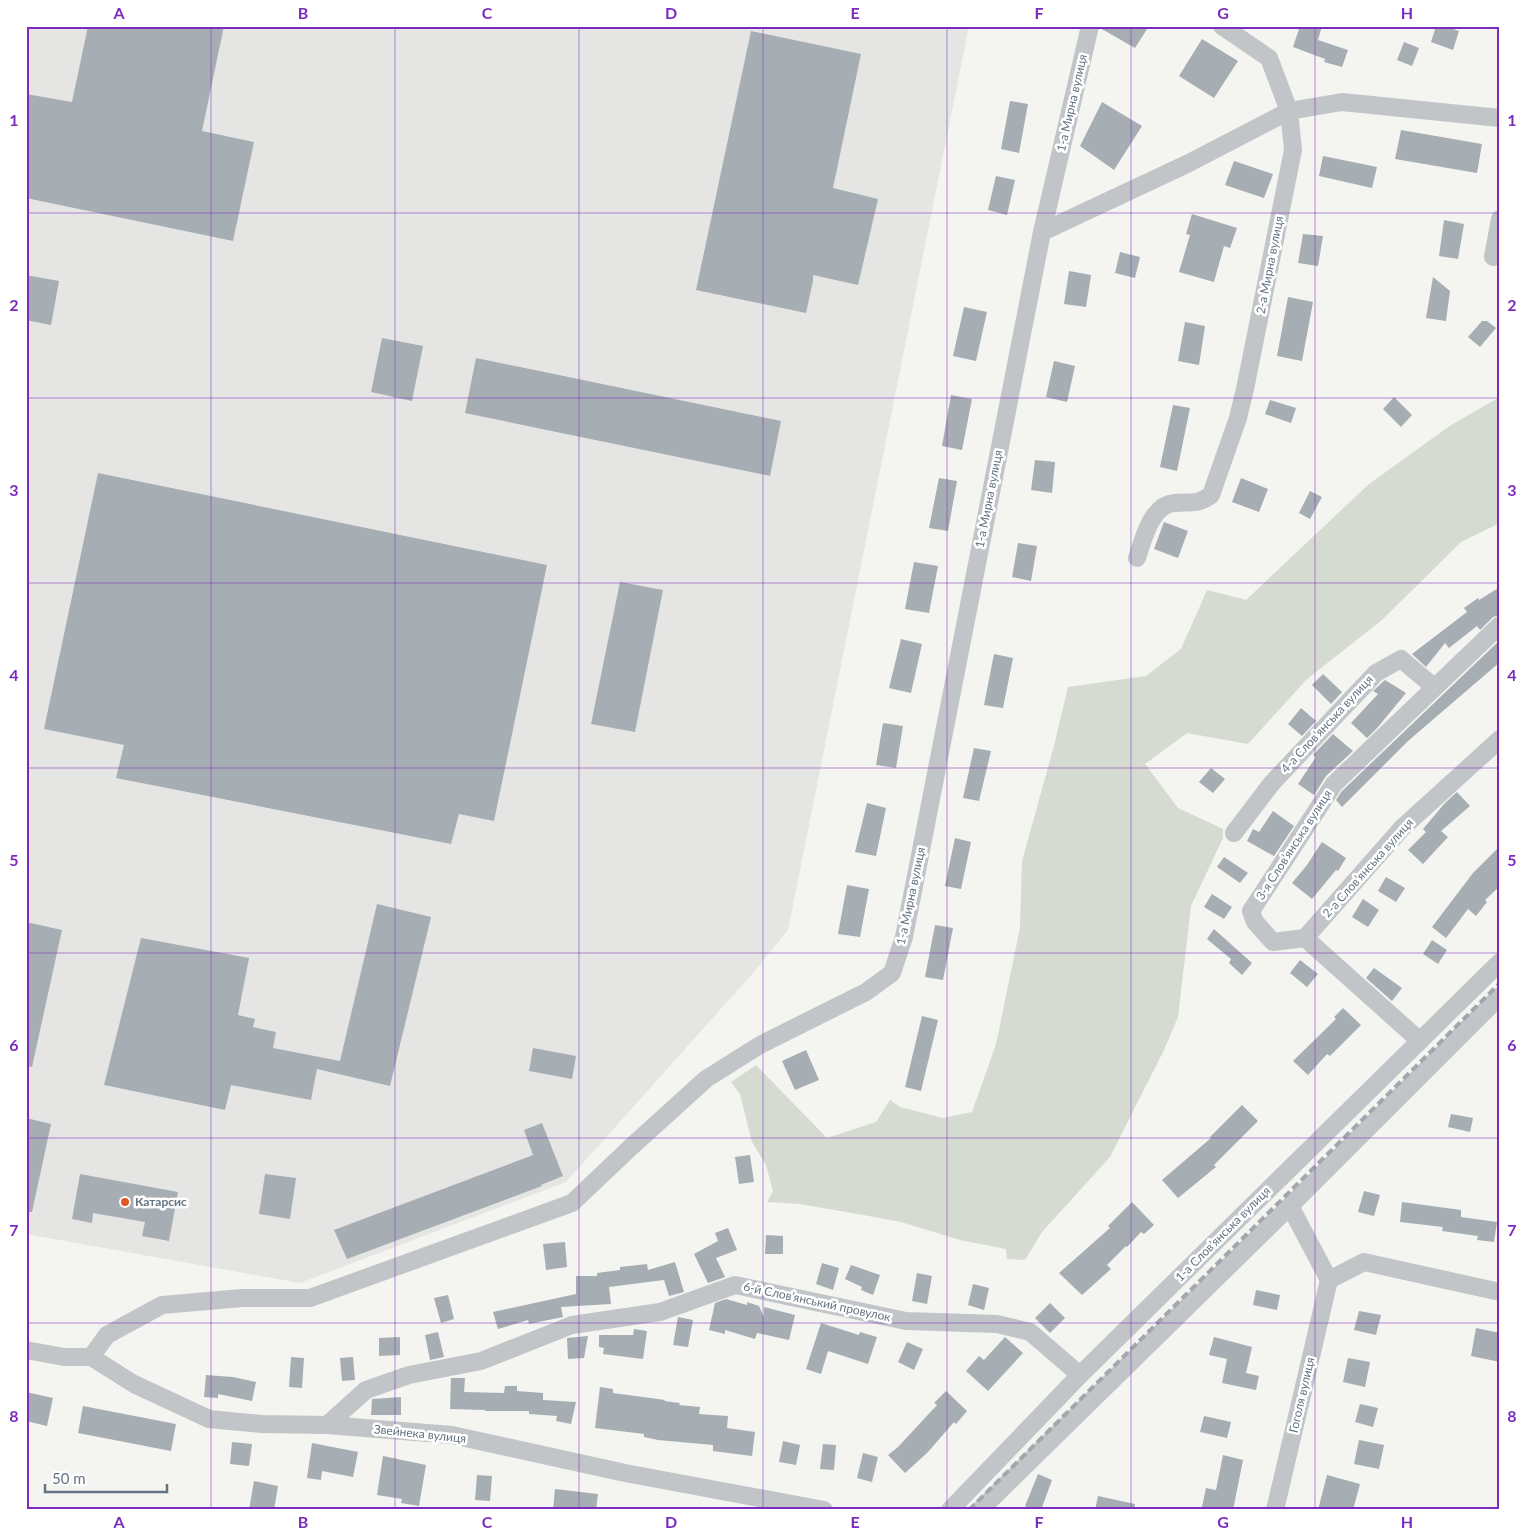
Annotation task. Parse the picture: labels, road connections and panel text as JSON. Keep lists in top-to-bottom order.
{
  "streets": {
    "street": [
      "1-а Мирна вулиця",
      "2-а Мирна вулиця",
      "4-а Слов’янська вулиця",
      "3-я Слов’янська вулиця",
      "2-а Слов’янська вулиця",
      "1-а Слов’янська вулиця",
      "6-й Слов’янський провулок",
      "Гоголя вулиця",
      "Звейнека вулиця"
    ]
  },
  "crossings": [
    ["1-а Мирна вулиця", "Звейнека вулиця"],
    ["4-а Слов’янська вулиця", "3-я Слов’янська вулиця"],
    ["3-я Слов’янська вулиця", "2-а Слов’янська вулиця"],
    ["1-а Слов’янська вулиця", "6-й Слов’янський провулок"],
    ["6-й Слов’янський провулок", "Звейнека вулиця"]
  ],
  "places": ["Катарсис"],
  "scale_bar": "50 m",
  "grid": {
    "columns": [
      "A",
      "B",
      "C",
      "D",
      "E",
      "F",
      "G",
      "H"
    ],
    "rows": [
      "1",
      "2",
      "3",
      "4",
      "5",
      "6",
      "7",
      "8"
    ]
  }
}
